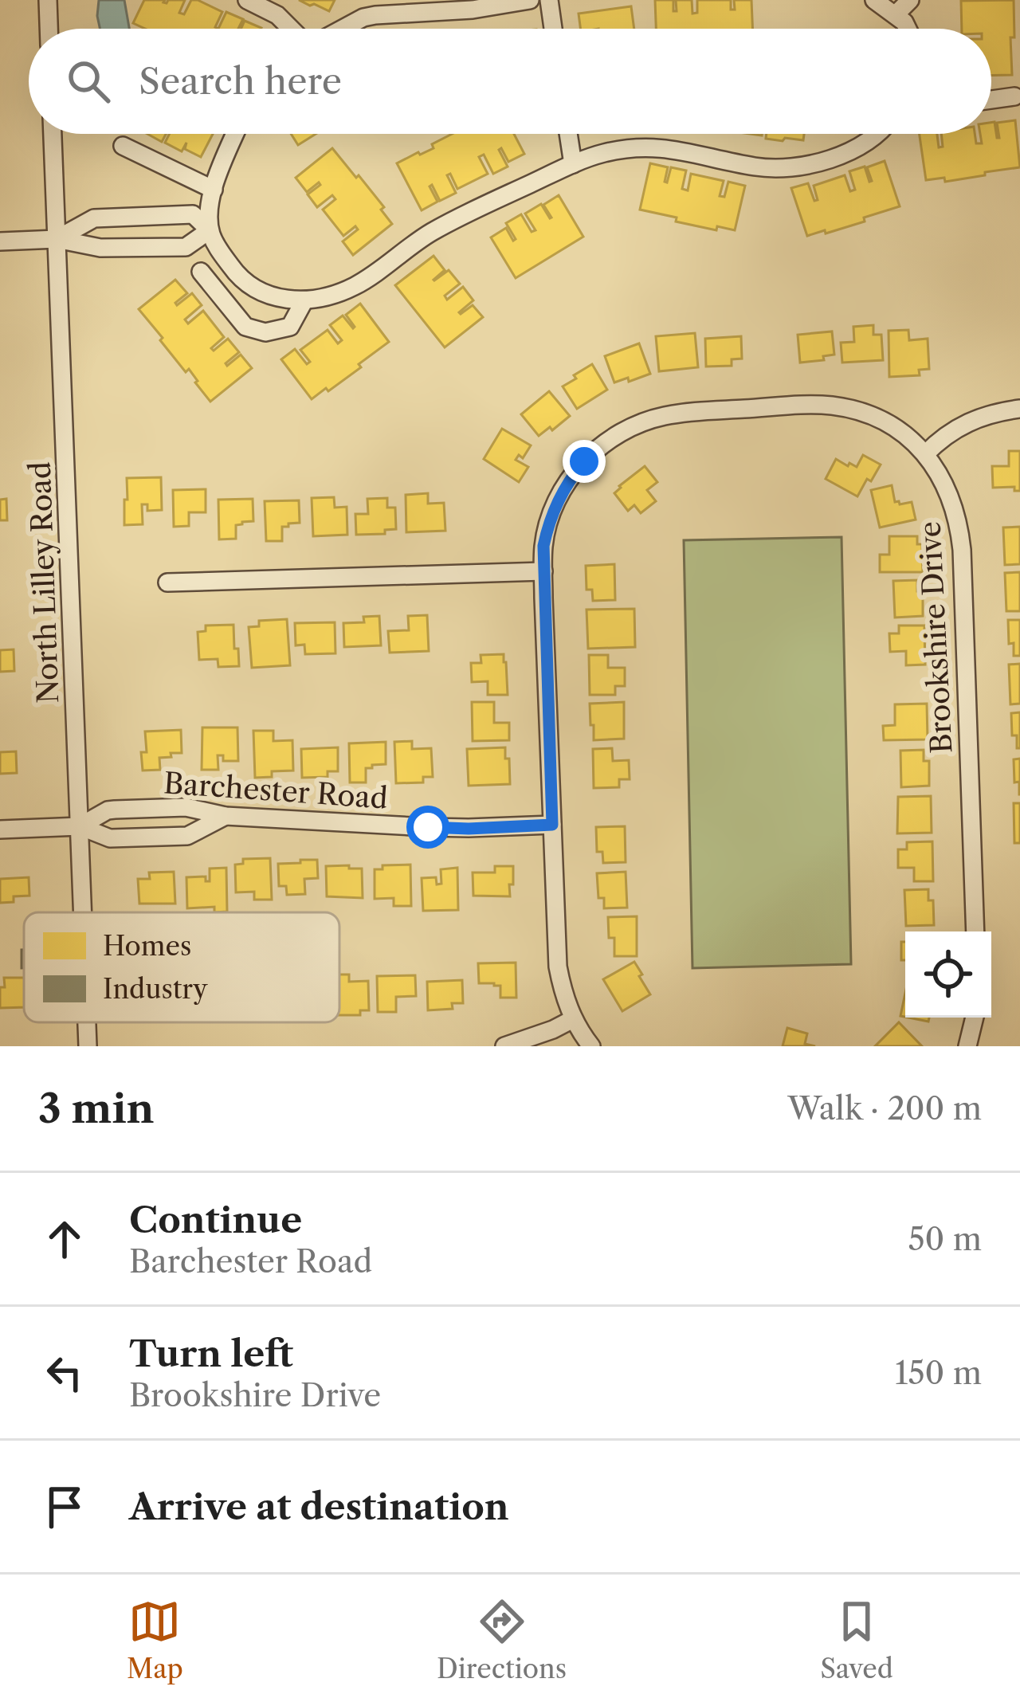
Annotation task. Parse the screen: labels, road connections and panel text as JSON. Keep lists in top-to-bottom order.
{
  "streets": {
    "street": ["North Lilley Road", "Brookshire Drive", "Barchester Road"]
  },
  "crossings": [
    ["North Lilley Road", "Barchester Road"],
    ["Brookshire Drive", "Barchester Road"]
  ],
  "legend": ["Homes", "Industry"],
  "page": {
    "search": "Search here",
    "heading": ["3 min", "Walk · 200 m"],
    "list": [
      ["Continue", "Barchester Road", "50 m"],
      ["Turn left", "Brookshire Drive", "150 m"],
      "Arrive at destination"
    ],
    "nav": ["Map", "Directions", "Saved"]
  }
}
